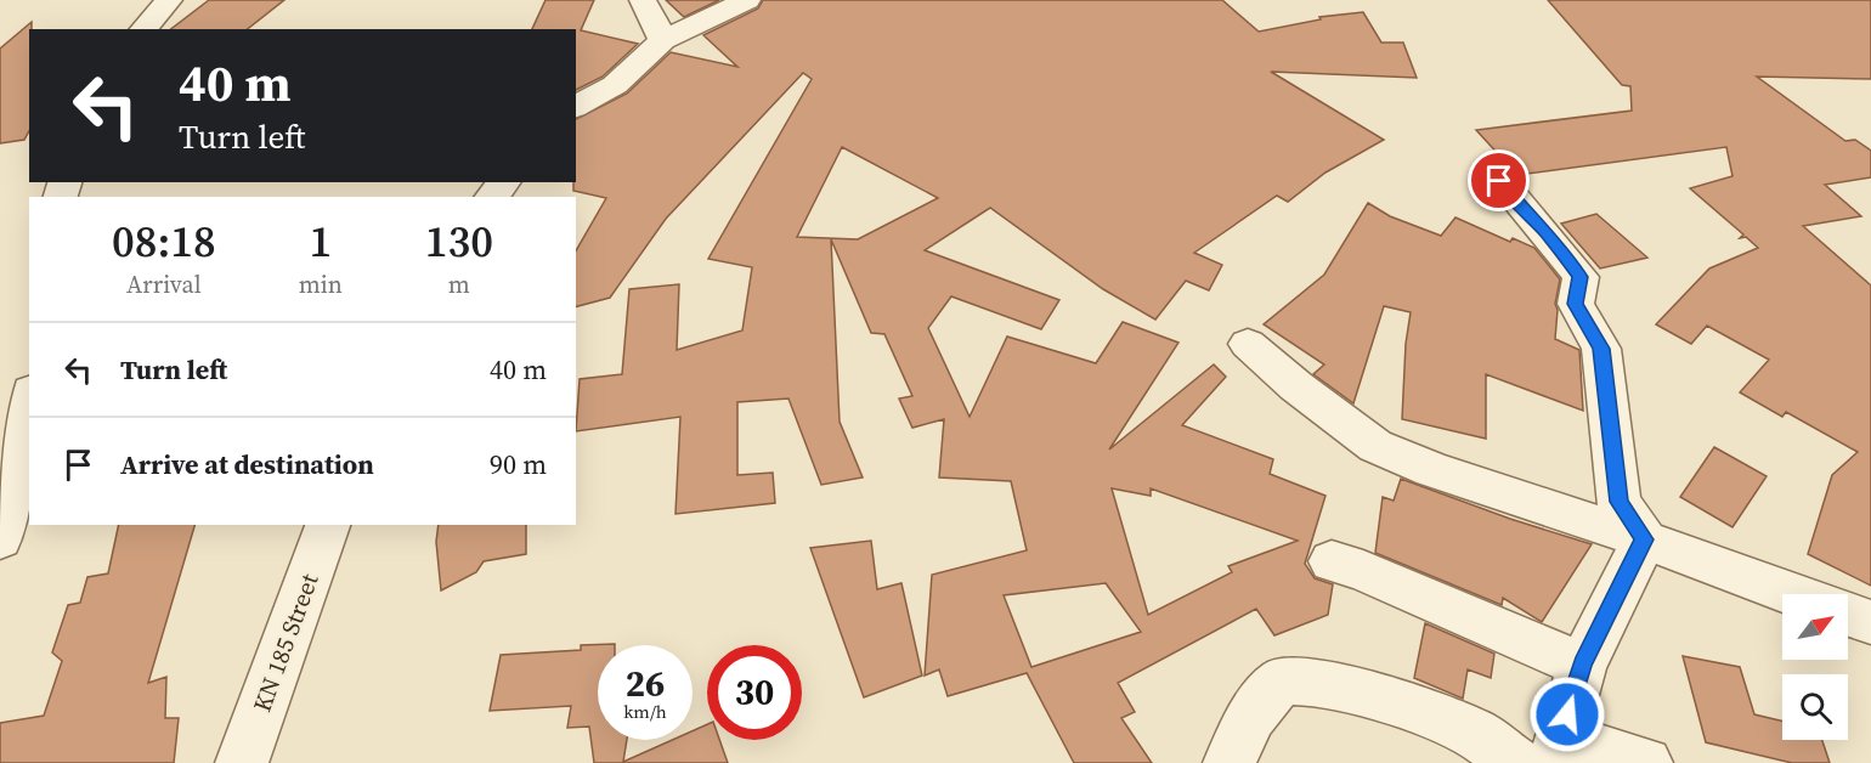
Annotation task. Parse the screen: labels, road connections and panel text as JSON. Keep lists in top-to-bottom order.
{
  "streets": {
    "street": ["KN 185 Street"]
  },
  "north": "top right",
  "page": {
    "turn": ["40 m", "Turn left"],
    "eta": [
      "08:18",
      "Arrival",
      "1",
      "min",
      "130",
      "m"
    ],
    "list": [
      {
        "name": "Turn left",
        "value": "40 m"
      },
      {
        "name": "Arrive at destination",
        "value": "90 m"
      }
    ],
    "speed": "26 km/h",
    "limit": "30"
  }
}
